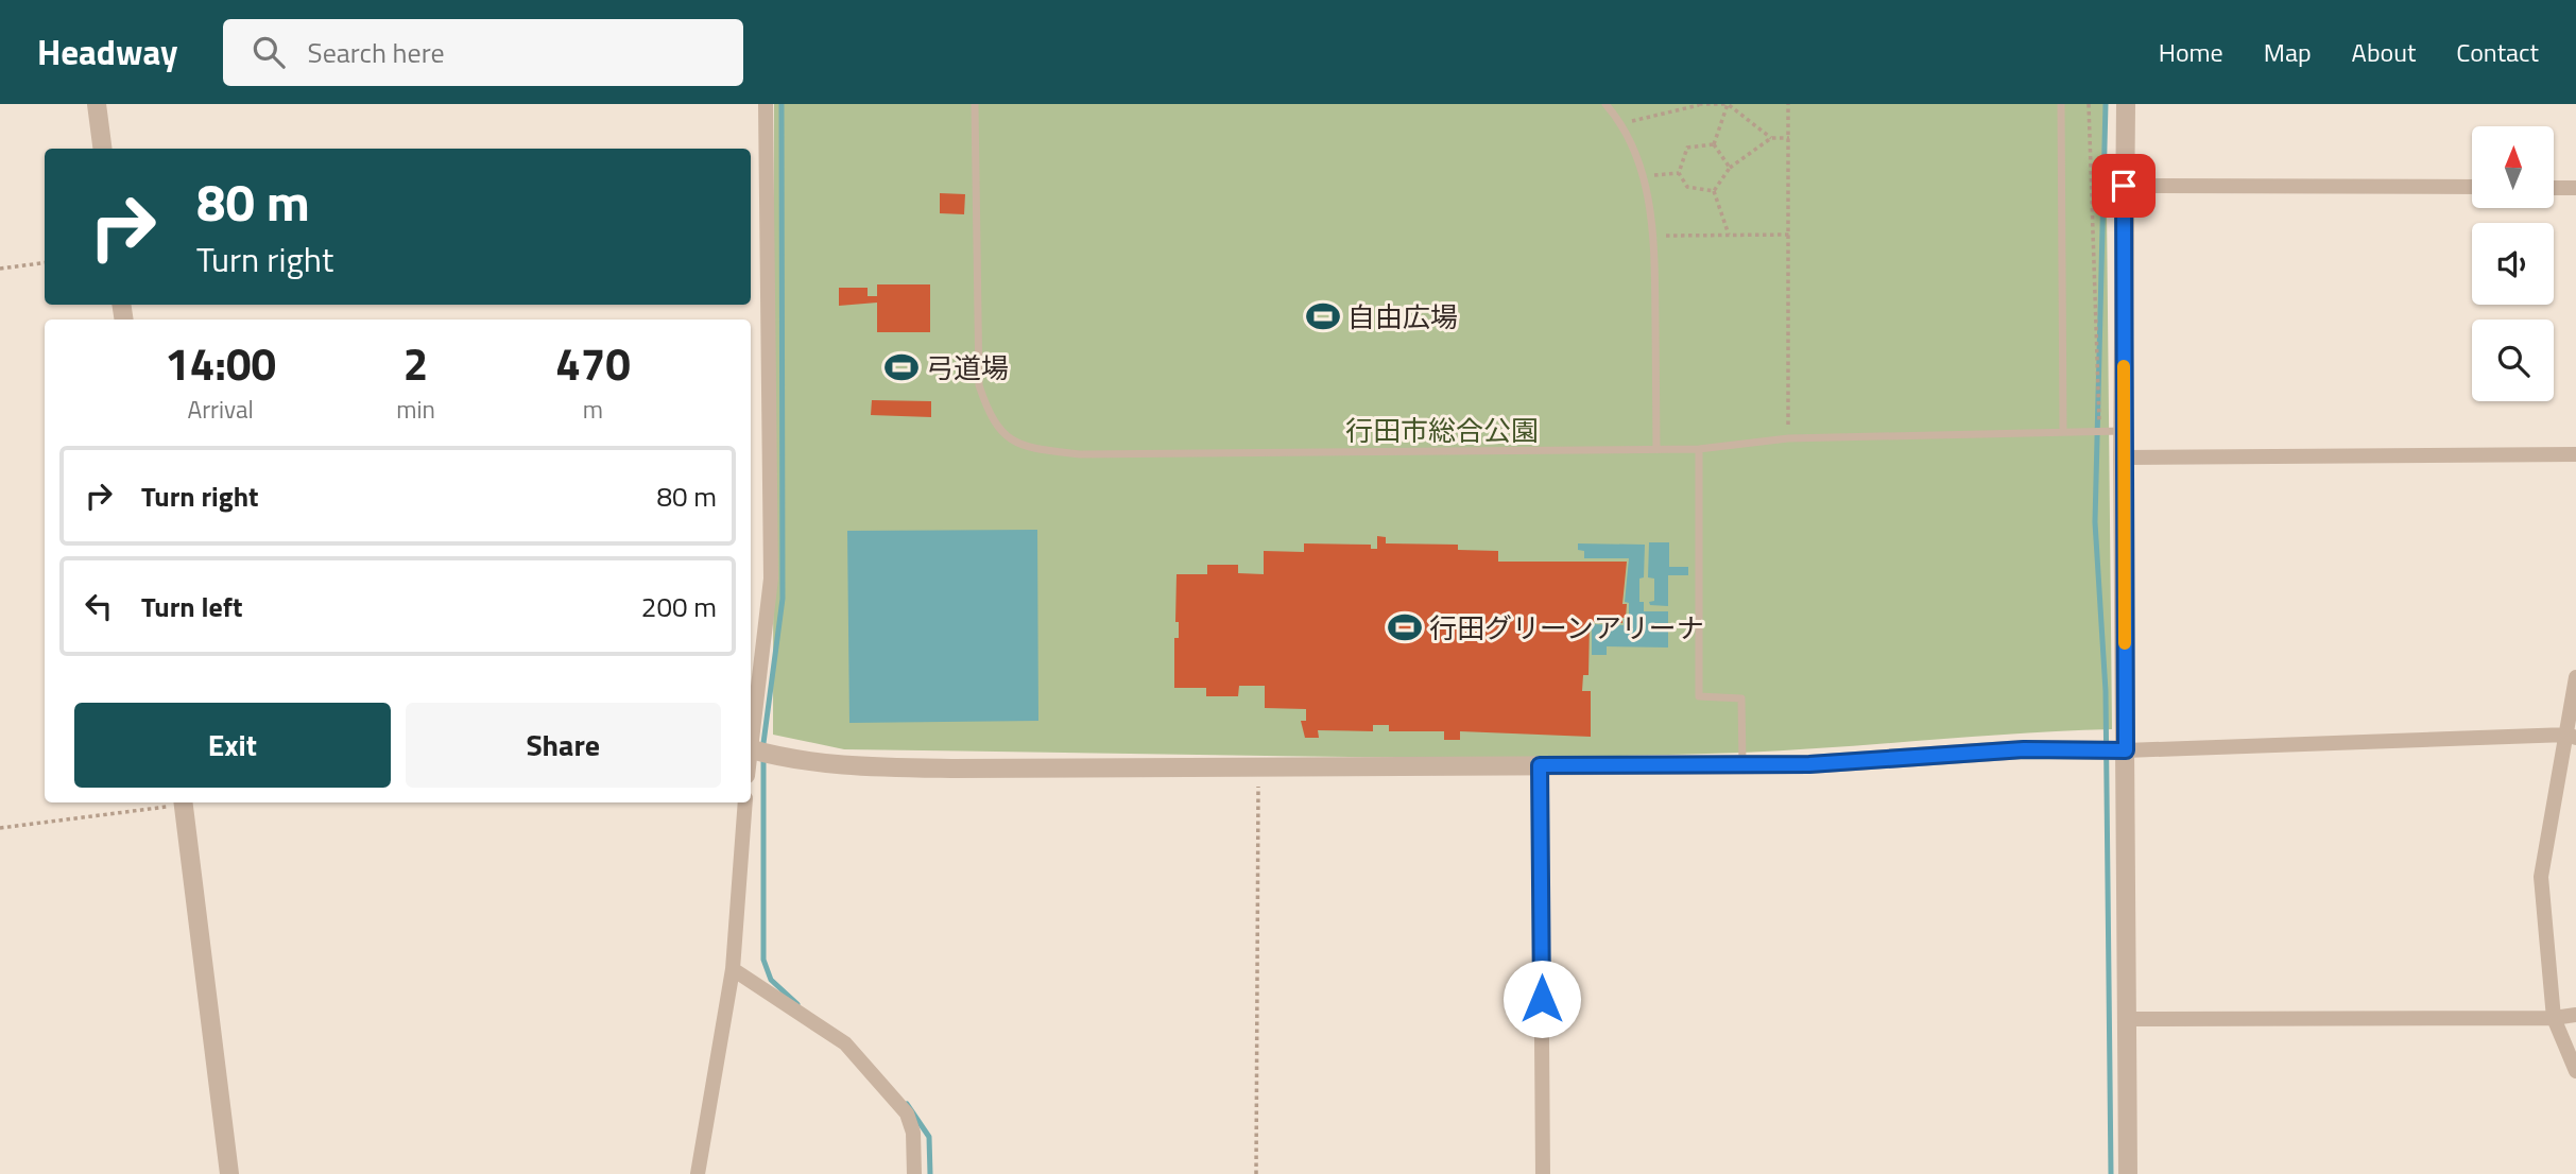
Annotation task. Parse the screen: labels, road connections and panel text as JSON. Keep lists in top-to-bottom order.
{
  "parks": ["行田市総合公園"],
  "places": {
    "sports": ["自由広場", "弓道場", "行田グリーンアリーナ"]
  },
  "north": "top",
  "page": {
    "header": "Headway",
    "search": "Search here",
    "nav": [
      "Home",
      "Map",
      "About",
      "Contact"
    ],
    "turn": ["80 m", "Turn right"],
    "eta": [
      "14:00",
      "Arrival",
      "2",
      "min",
      "470",
      "m"
    ],
    "list": [
      {
        "name": "Turn right",
        "value": "80 m"
      },
      {
        "name": "Turn left",
        "value": "200 m"
      }
    ],
    "buttons": ["Exit", "Share"]
  }
}
